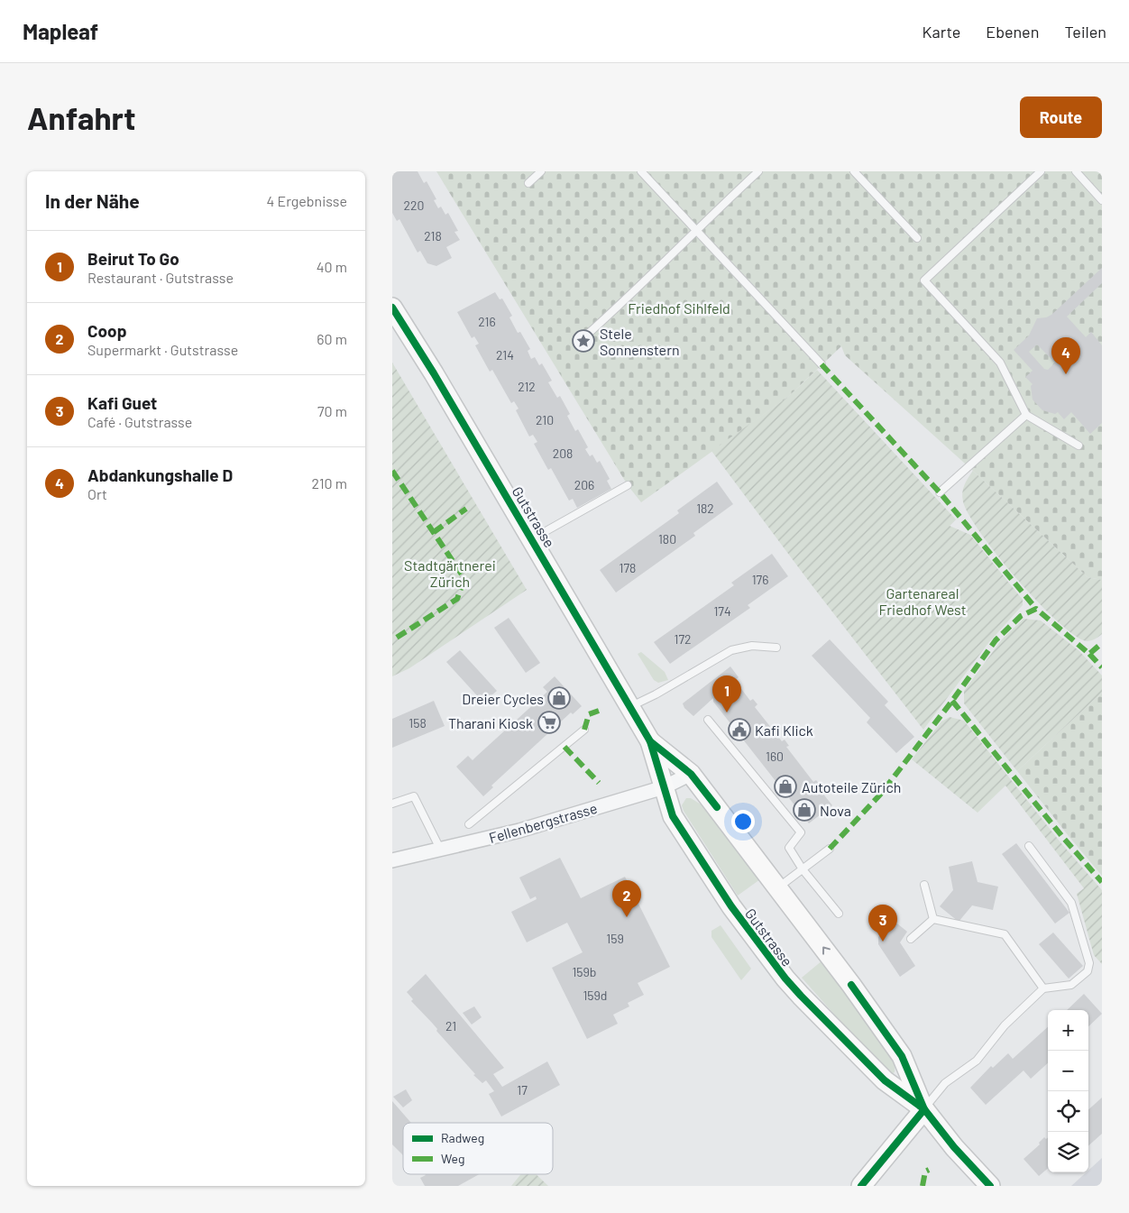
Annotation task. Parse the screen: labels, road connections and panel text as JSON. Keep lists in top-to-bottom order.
{
  "streets": {
    "main road": ["Gutstrasse"],
    "street": ["Fellenbergstrasse"]
  },
  "crossings": [
    ["Gutstrasse", "Fellenbergstrasse"]
  ],
  "parks": ["Friedhof Sihlfeld", "Stadtgärtnerei Zürich", "Gartenareal Friedhof West"],
  "places": {
    "place": ["Stele Sonnenstern"],
    "shop": ["Dreier Cycles", "Autoteile Zürich", "Nova"],
    "supermarket": ["Tharani Kiosk"],
    "public building": ["Kafi Klick"]
  },
  "house_numbers": [
    "220",
    "218",
    "216",
    "214",
    "212",
    "210",
    "208",
    "206",
    "182",
    "180",
    "178",
    "176",
    "174",
    "172",
    "158",
    "160",
    "159",
    "159b",
    "159d",
    "21",
    "17"
  ],
  "legend": ["Radweg", "Weg"],
  "page": {
    "header": "Mapleaf",
    "nav": ["Karte", "Ebenen", "Teilen"],
    "buttons": "Route",
    "title": "Anfahrt",
    "heading": ["In der Nähe", "4 Ergebnisse"],
    "list": [
      {
        "mark": "1",
        "name": "Beirut To Go",
        "note": "Restaurant · Gutstrasse",
        "value": "40 m"
      },
      {
        "mark": "2",
        "name": "Coop",
        "note": "Supermarkt · Gutstrasse",
        "value": "60 m"
      },
      {
        "mark": "3",
        "name": "Kafi Guet",
        "note": "Café · Gutstrasse",
        "value": "70 m"
      },
      {
        "mark": "4",
        "name": "Abdankungshalle D",
        "note": "Ort",
        "value": "210 m"
      }
    ],
    "pins": [
      "4",
      "1",
      "2",
      "3"
    ],
    "map_buttons": ["+", "−"]
  }
}
